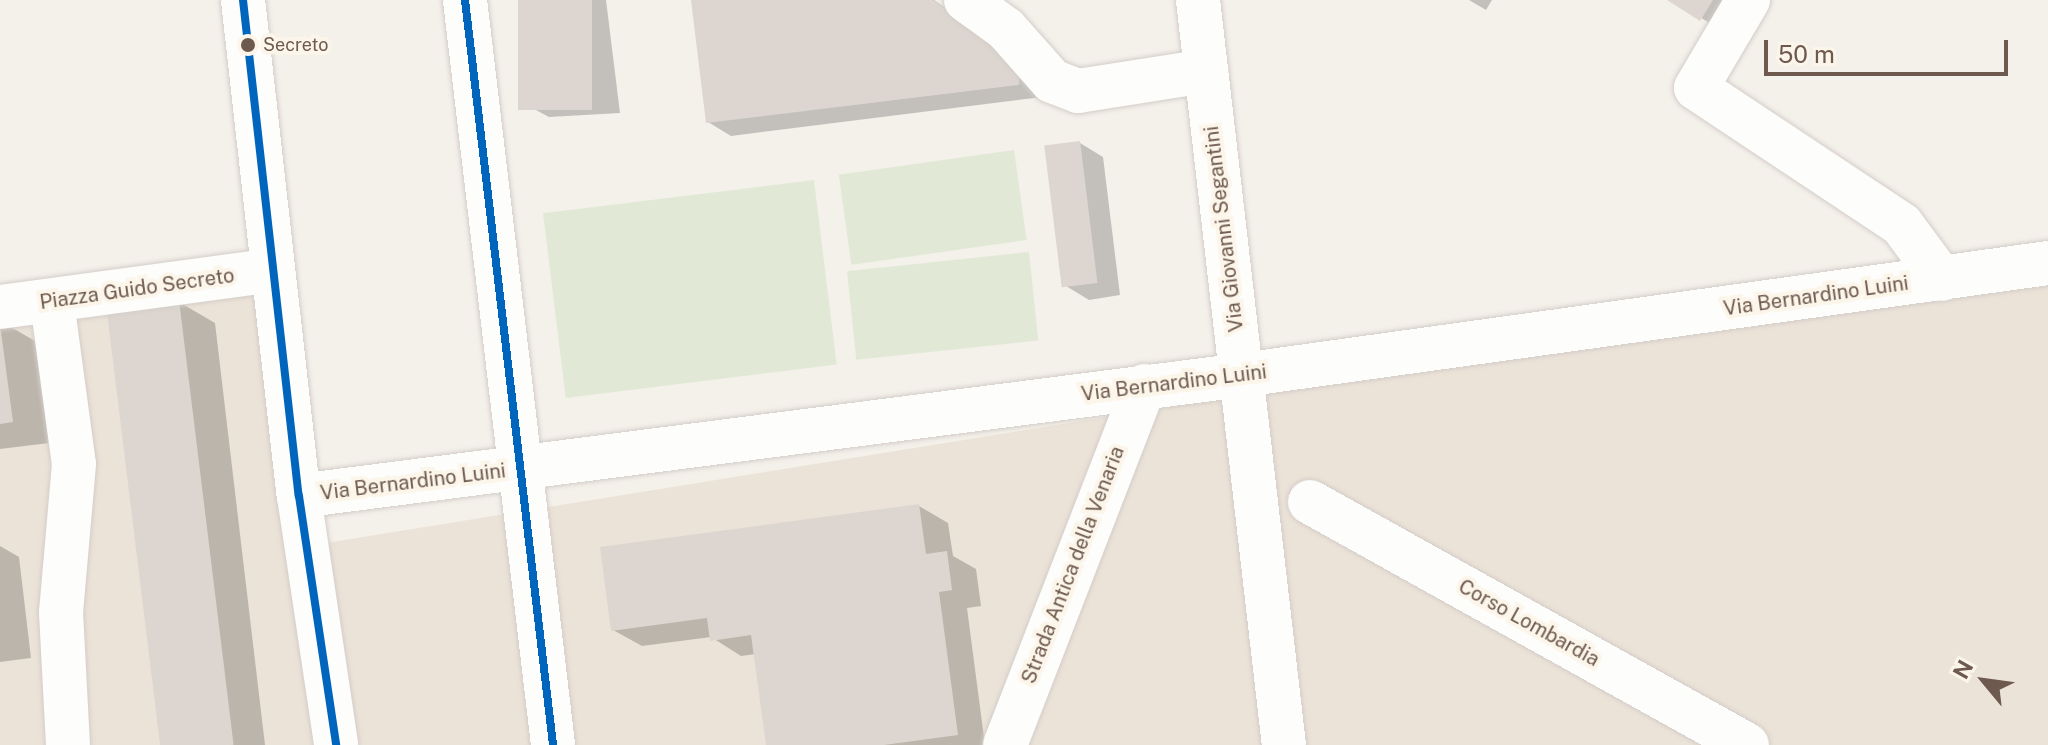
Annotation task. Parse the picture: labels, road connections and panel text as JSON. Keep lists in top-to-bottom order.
{
  "streets": {
    "street": [
      "Via Giovanni Segantini",
      "Piazza Guido Secreto",
      "Via Bernardino Luini",
      "Strada Antica della Venaria",
      "Corso Lombardia"
    ]
  },
  "crossings": [
    ["Via Giovanni Segantini", "Via Bernardino Luini"],
    ["Via Bernardino Luini", "Strada Antica della Venaria"]
  ],
  "places": ["Secreto"],
  "scale_bar": "50 m",
  "north": "top left"
}
